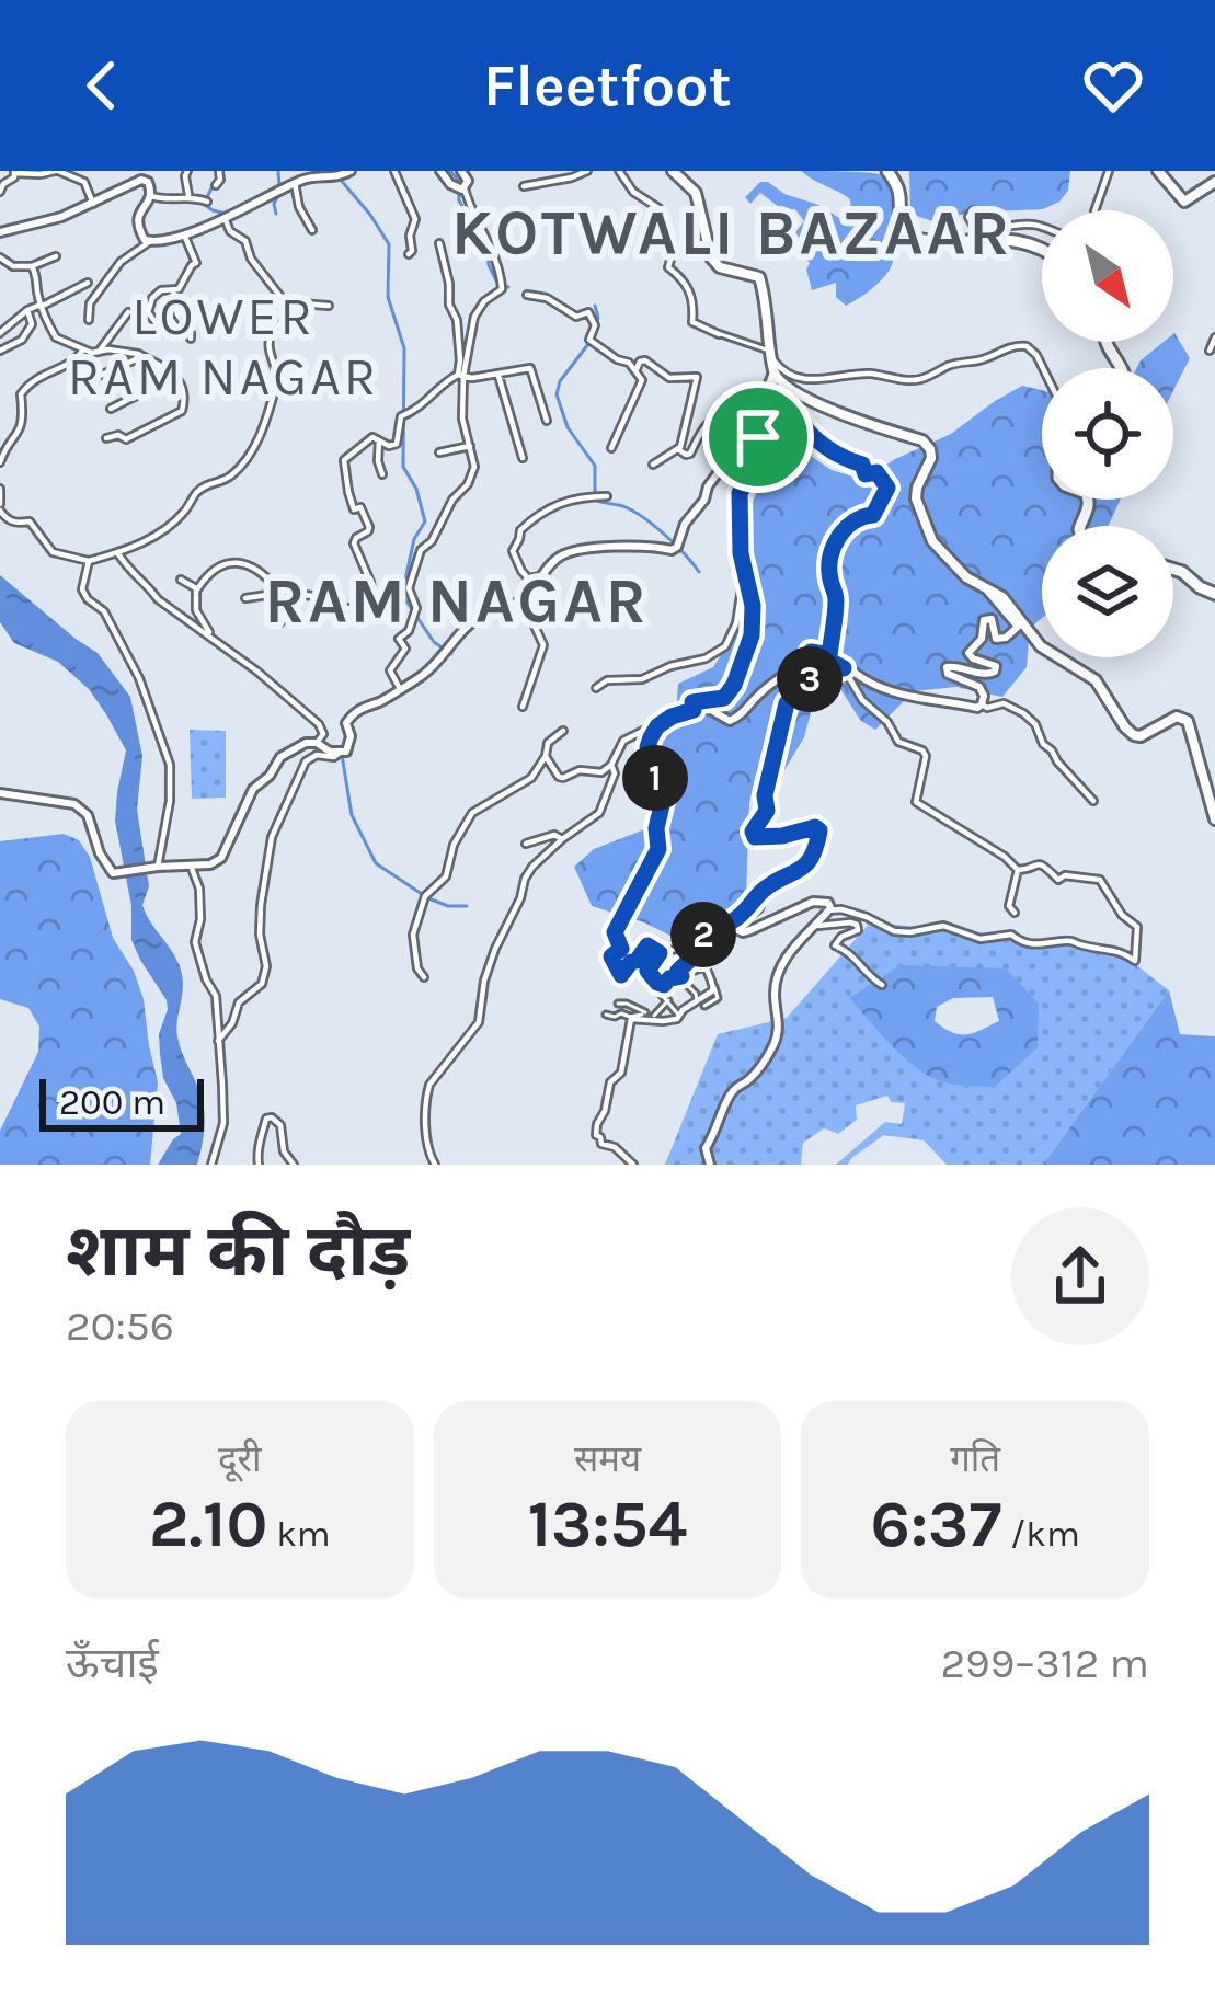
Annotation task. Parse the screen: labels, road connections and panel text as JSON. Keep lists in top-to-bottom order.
{
  "districts": ["KOTWALI BAZAAR", "LOWER RAM NAGAR", "RAM NAGAR"],
  "scale_bar": "200 m",
  "north": "bottom right",
  "page": {
    "header": "Fleetfoot",
    "pins": ["3", "1", "2"],
    "scale": "200 m",
    "heading": ["शाम की दौड़", "20:56"],
    "stats": [
      ["दूरी", "2.10 km"],
      ["समय", "13:54"],
      ["गति", "6:37 /km"]
    ],
    "chart": ["ऊँचाई", "299–312 m"]
  }
}
